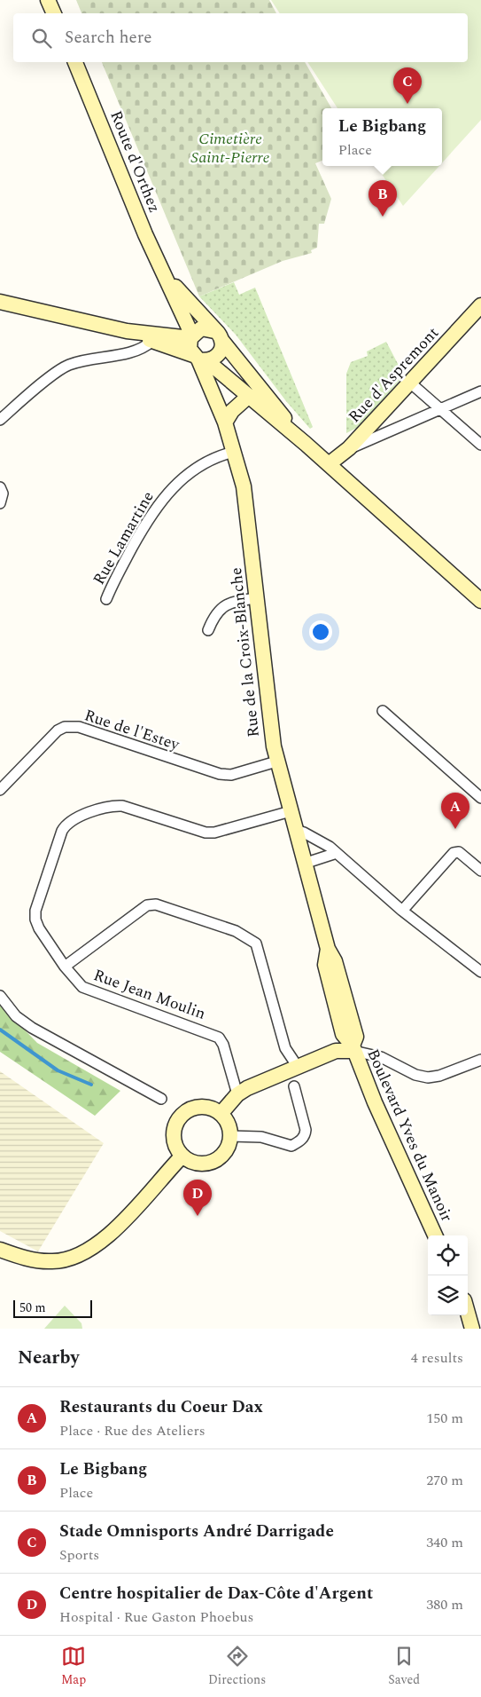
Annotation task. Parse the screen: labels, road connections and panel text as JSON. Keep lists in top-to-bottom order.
{
  "streets": {
    "main road": [
      "Route d'Orthez",
      "Rue d'Aspremont",
      "Rue de la Croix-Blanche",
      "Boulevard Yves du Manoir"
    ],
    "street": ["Rue Lamartine", "Rue de l'Estey", "Rue Jean Moulin"]
  },
  "crossings": [
    ["Route d'Orthez", "Rue de la Croix-Blanche"],
    ["Rue Lamartine", "Rue de la Croix-Blanche"],
    ["Rue de la Croix-Blanche", "Rue de l'Estey"],
    ["Rue de la Croix-Blanche", "Rue Jean Moulin"],
    ["Rue de la Croix-Blanche", "Boulevard Yves du Manoir"]
  ],
  "parks": ["Cimetière Saint-Pierre"],
  "scale_bar": "50 m",
  "page": {
    "search": "Search here",
    "pins": [
      "C",
      "B",
      "A",
      "D"
    ],
    "popup": ["Le Bigbang", "Place"],
    "scale": "50 m",
    "heading": ["Nearby", "4 results"],
    "list": [
      {
        "mark": "A",
        "name": "Restaurants du Coeur Dax",
        "note": "Place · Rue des Ateliers",
        "value": "150 m"
      },
      {
        "mark": "B",
        "name": "Le Bigbang",
        "note": "Place",
        "value": "270 m"
      },
      {
        "mark": "C",
        "name": "Stade Omnisports André Darrigade",
        "note": "Sports",
        "value": "340 m"
      },
      {
        "mark": "D",
        "name": "Centre hospitalier de Dax-Côte d'Argent",
        "note": "Hospital · Rue Gaston Phoebus",
        "value": "380 m"
      }
    ],
    "nav": ["Map", "Directions", "Saved"]
  }
}
